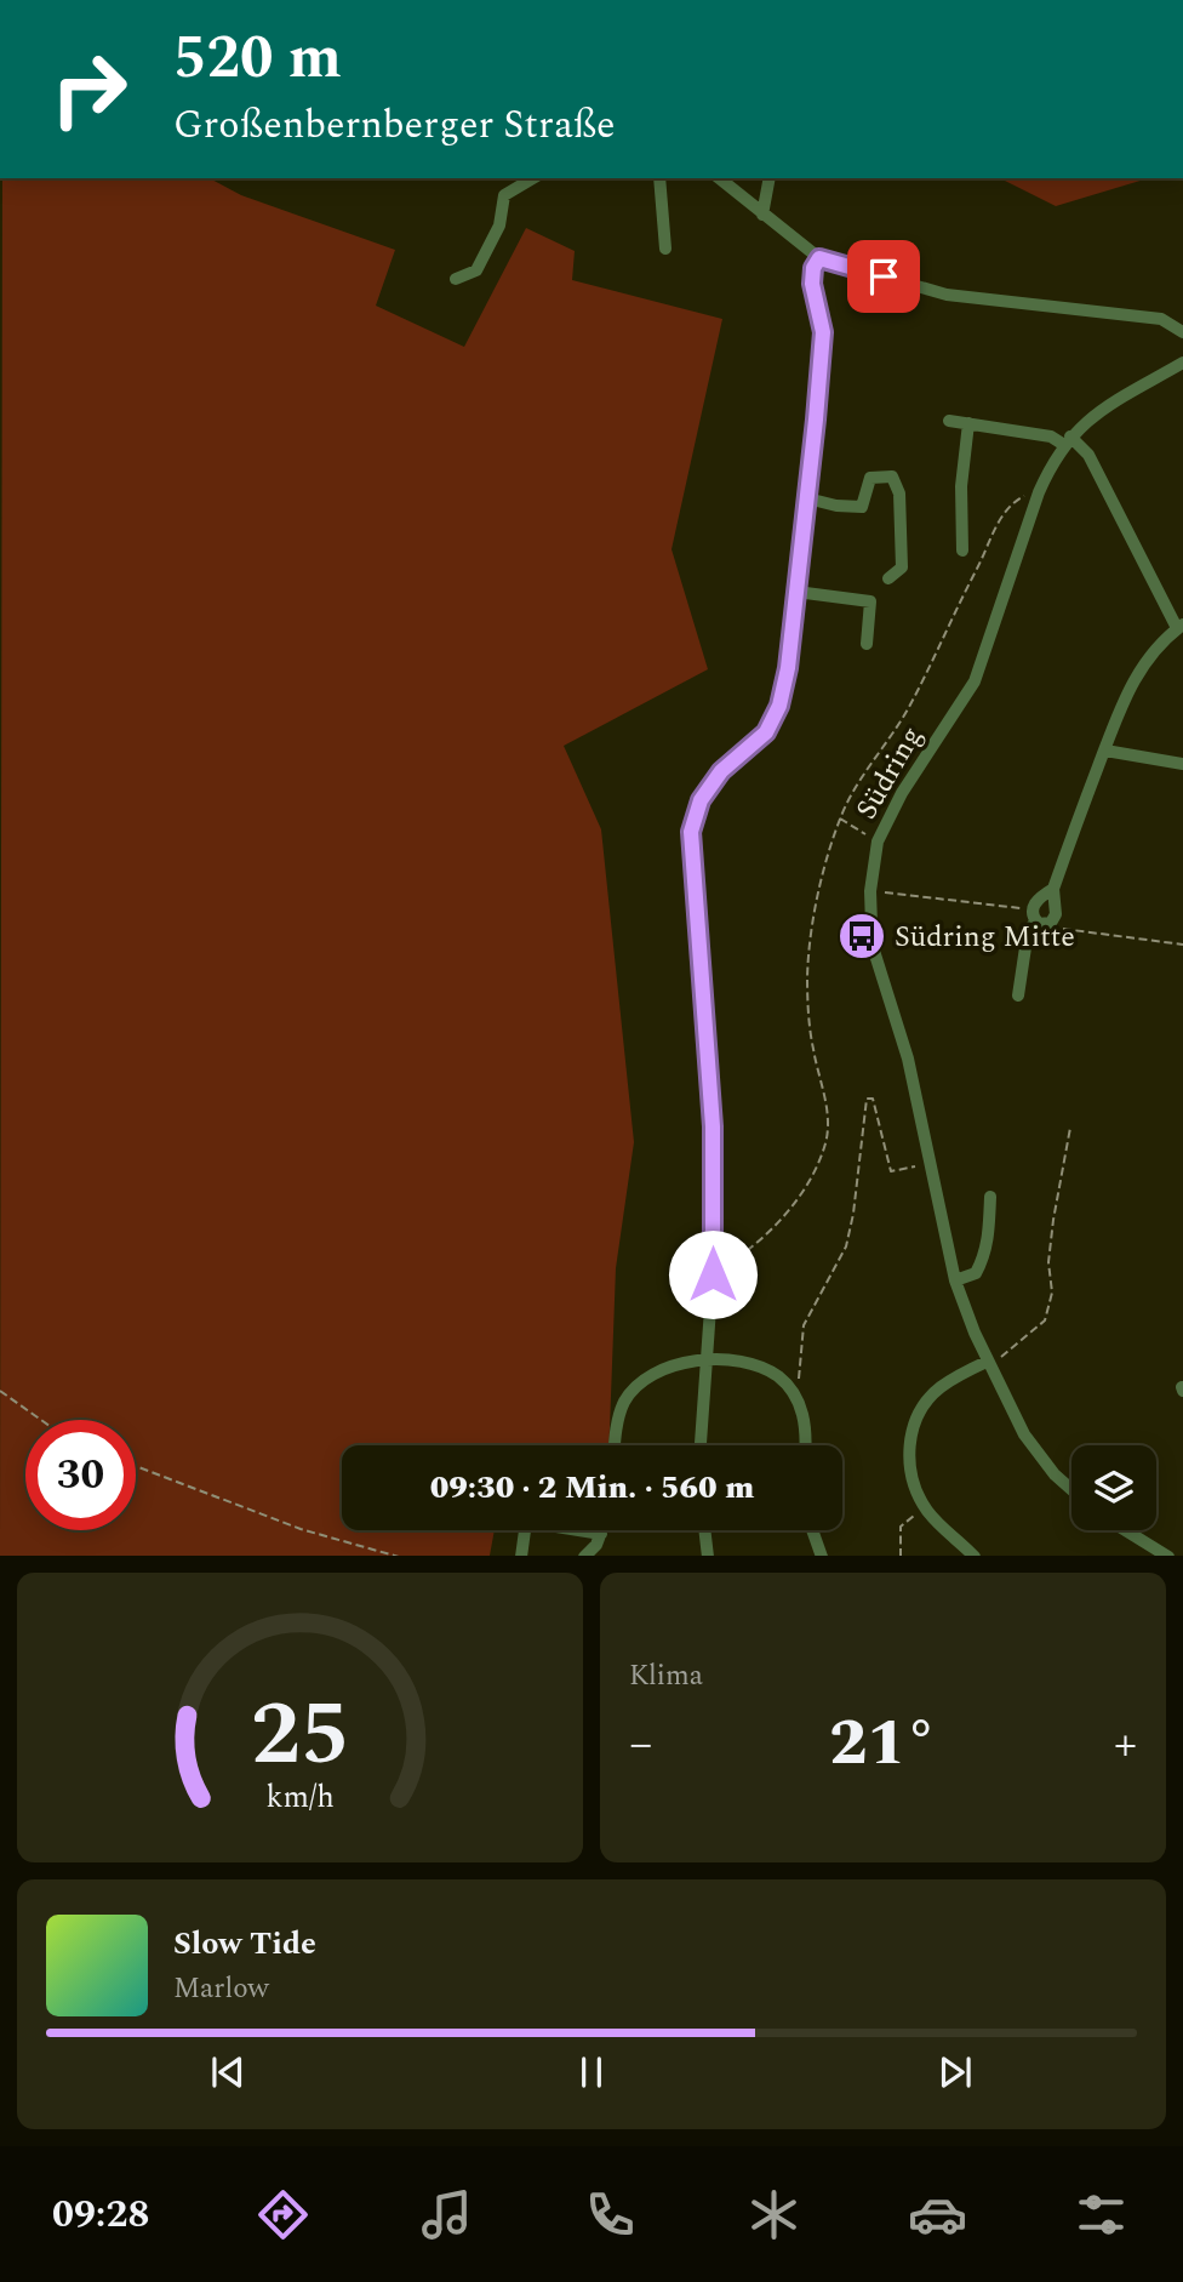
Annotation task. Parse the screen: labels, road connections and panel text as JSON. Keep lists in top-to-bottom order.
{
  "streets": {
    "street": ["Südring"]
  },
  "places": {
    "bus stop": ["Südring Mitte"]
  },
  "page": {
    "turn": ["520 m", "Großenbernberger Straße"],
    "limit": "30",
    "trip": "09:30 · 2 Min. · 560 m",
    "tile": "Klima",
    "heat": ["−", "21°", "+"],
    "song": ["Slow Tide", "Marlow"],
    "tabs": "09:28",
    "gauge": ["25", "km/h"]
  }
}
